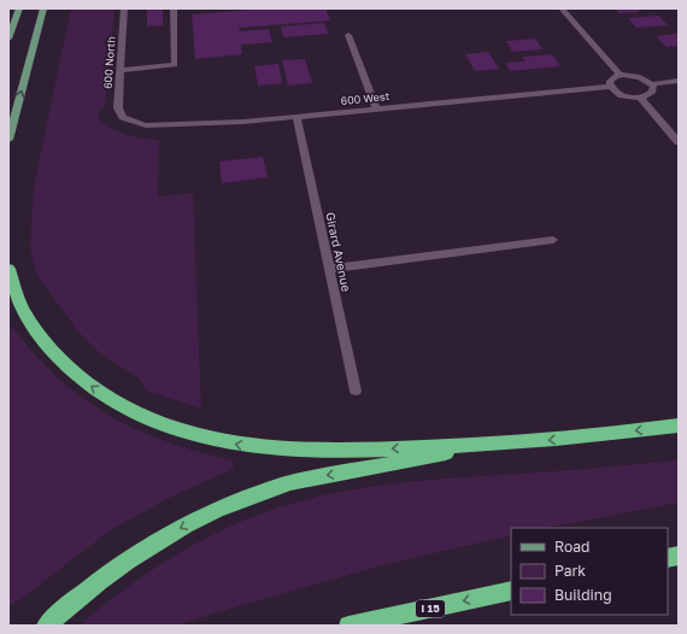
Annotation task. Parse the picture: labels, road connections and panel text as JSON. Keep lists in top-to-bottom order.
{
  "streets": {
    "highway": ["I 15"],
    "street": ["600 North", "600 West", "Girard Avenue"]
  },
  "crossings": [
    ["600 North", "600 West"],
    ["600 West", "Girard Avenue"]
  ],
  "legend": ["Road", "Park", "Building"]
}
